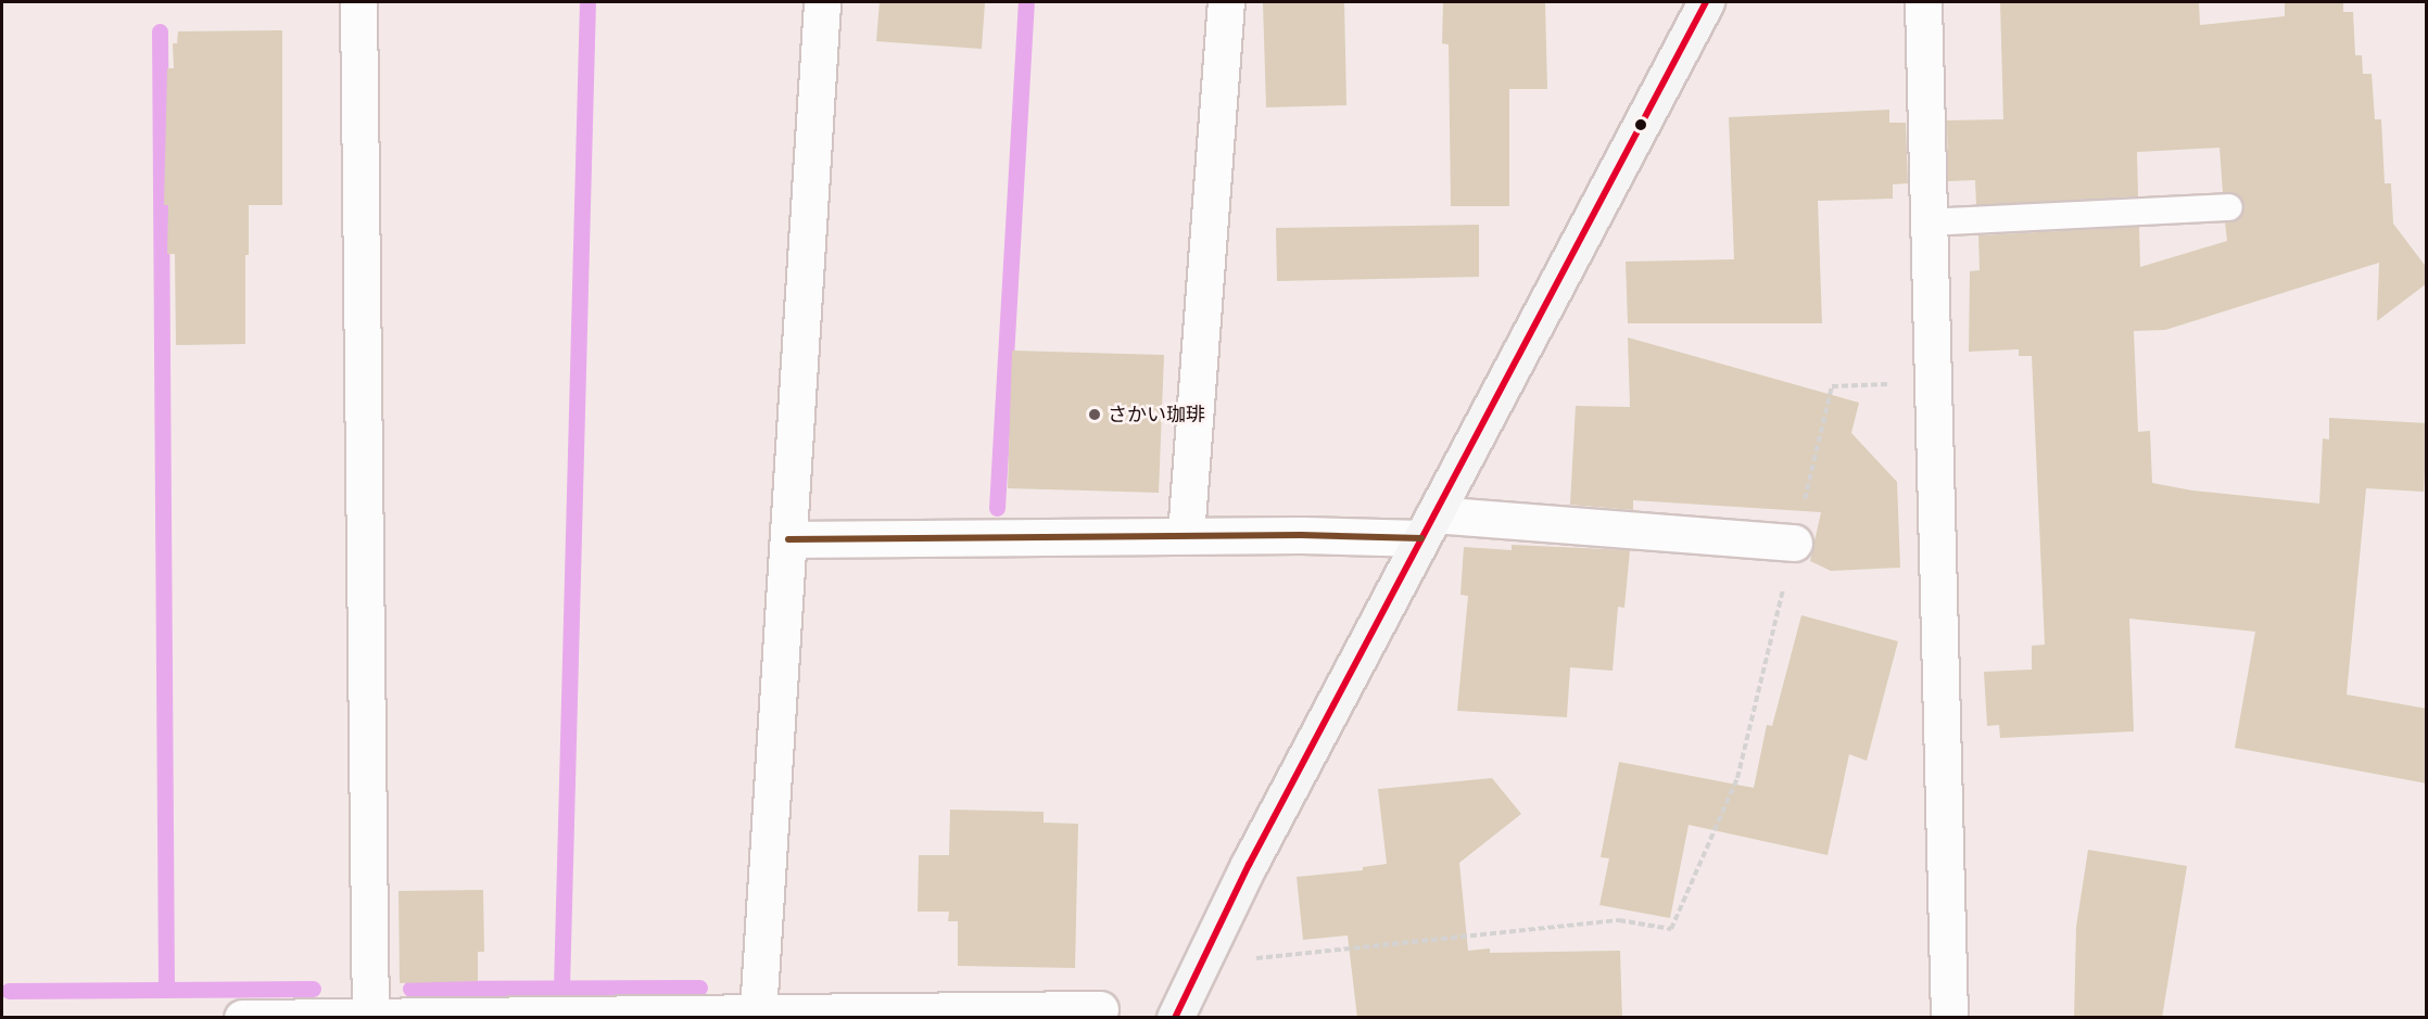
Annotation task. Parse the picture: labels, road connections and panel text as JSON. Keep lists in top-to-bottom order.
{
  "places": ["さかい珈琲"]
}
